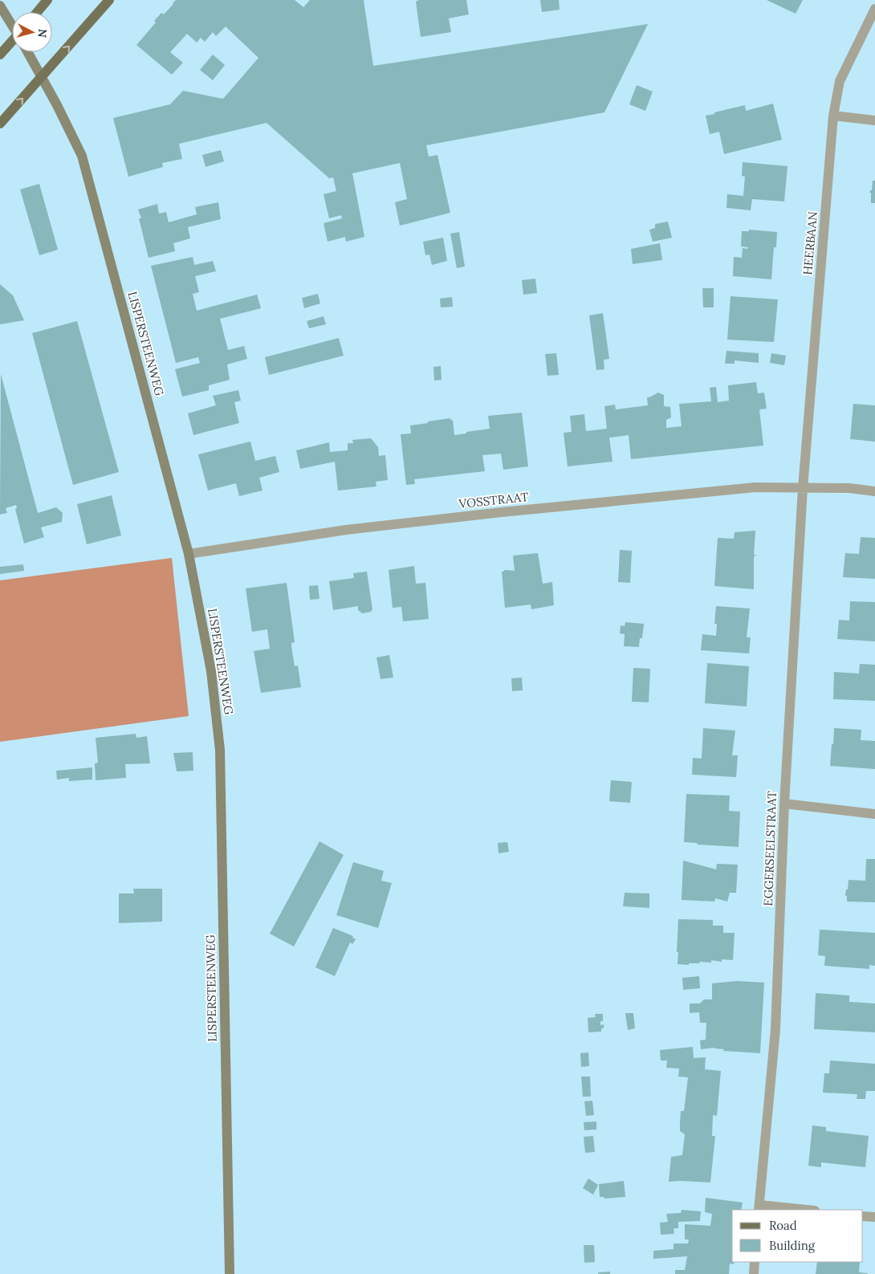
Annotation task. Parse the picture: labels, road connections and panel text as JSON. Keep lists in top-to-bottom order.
{
  "streets": {
    "street": [
      "HEERBAAN",
      "LISPERSTEENWEG",
      "VOSSTRAAT",
      "EGGERSEELSTRAAT"
    ]
  },
  "crossings": [
    ["HEERBAAN", "VOSSTRAAT"],
    ["HEERBAAN", "EGGERSEELSTRAAT"],
    ["LISPERSTEENWEG", "VOSSTRAAT"],
    ["VOSSTRAAT", "EGGERSEELSTRAAT"]
  ],
  "legend": ["Road", "Building"],
  "north": "right"
}
